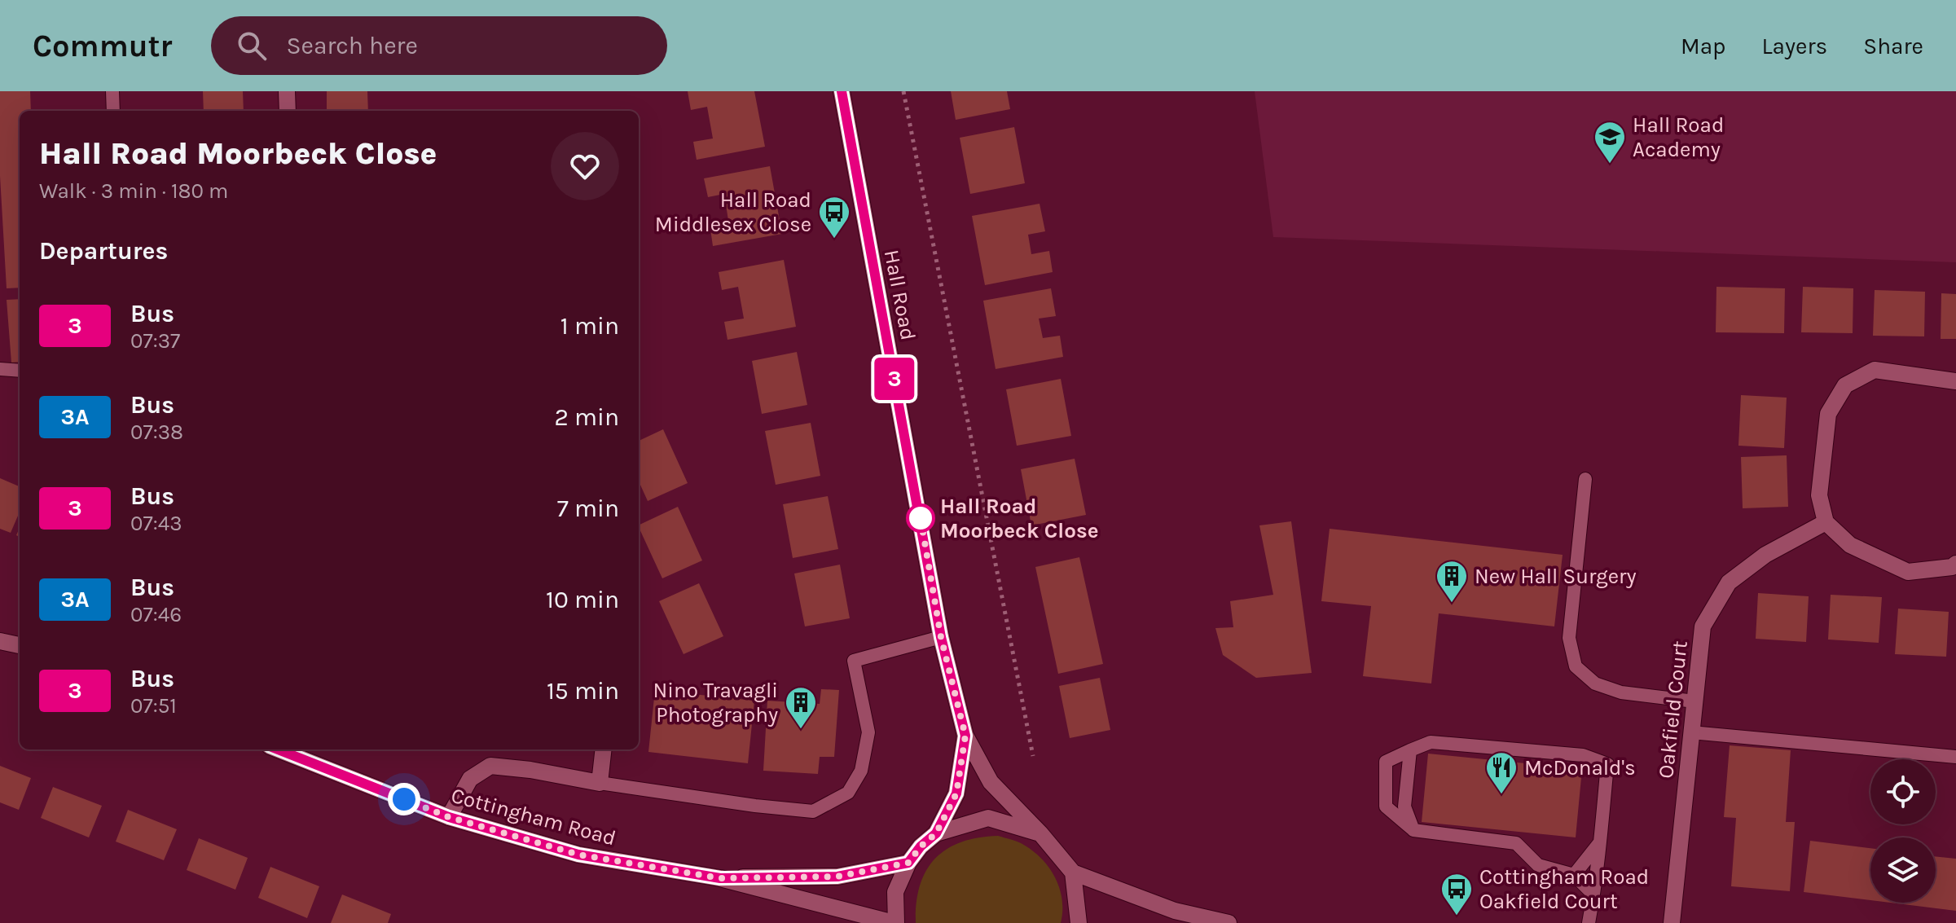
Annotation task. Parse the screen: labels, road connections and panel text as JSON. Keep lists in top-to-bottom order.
{
  "streets": {
    "street": ["Hall Road", "Oakfield Court", "Cottingham Road"]
  },
  "places": {
    "school or university": ["Hall Road Academy"],
    "bus stop": ["Hall Road Middlesex Close", "Cottingham Road Oakfield Court"],
    "other": ["Hall Road Moorbeck Close"],
    "building": ["New Hall Surgery", "Nino Travagli Photography"],
    "restaurant": ["McDonald's"]
  },
  "lines": ["bus line 3"],
  "page": {
    "header": "Commutr",
    "search": "Search here",
    "nav": ["Map", "Layers", "Share"],
    "on_map": "3",
    "heading": [
      ["Hall Road Moorbeck Close", "Walk · 3 min · 180 m"],
      "Departures"
    ],
    "list": [
      {
        "mark": "3",
        "name": "Bus",
        "note": "07:37",
        "value": "1 min"
      },
      {
        "mark": "3A",
        "name": "Bus",
        "note": "07:38",
        "value": "2 min"
      },
      {
        "mark": "3",
        "name": "Bus",
        "note": "07:43",
        "value": "7 min"
      },
      {
        "mark": "3A",
        "name": "Bus",
        "note": "07:46",
        "value": "10 min"
      },
      {
        "mark": "3",
        "name": "Bus",
        "note": "07:51",
        "value": "15 min"
      }
    ]
  }
}
